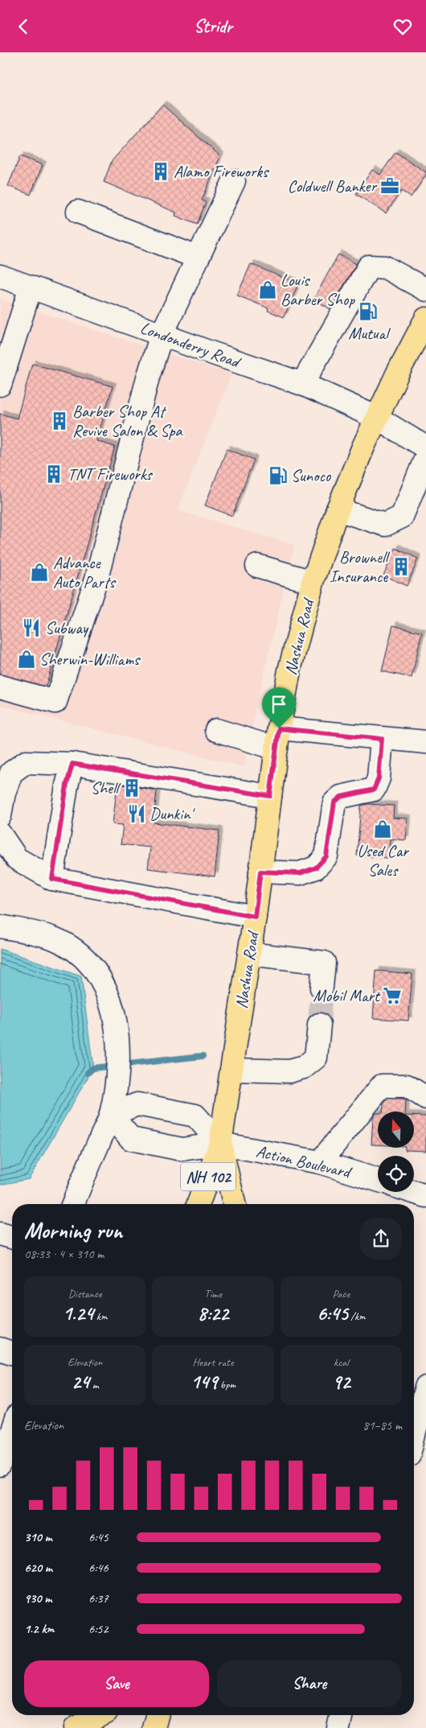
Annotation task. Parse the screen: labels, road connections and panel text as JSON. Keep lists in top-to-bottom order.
{
  "streets": {
    "main road": ["Nashua Road", "NH 102"],
    "street": ["Londonderry Road", "Action Boulevard"]
  },
  "crossings": [
    ["Londonderry Road", "Nashua Road"],
    ["Nashua Road", "Action Boulevard"]
  ],
  "places": {
    "building": [
      "Alamo Fireworks",
      "Barber Shop At Revive Salon & Spa",
      "TNT Fireworks",
      "Brownell Insurance",
      "Shell"
    ],
    "office": ["Coldwell Banker"],
    "shop": [
      "Louis Barber Shop",
      "Advance Auto Parts",
      "Sherwin-Williams",
      "Used Car Sales"
    ],
    "fuel station": ["Mutual", "Sunoco"],
    "restaurant": ["Subway", "Dunkin'"],
    "supermarket": ["Mobil Mart"]
  },
  "north": "top",
  "page": {
    "header": "Stridr",
    "heading": ["Morning run", "08:33 · 4 × 310 m"],
    "stats": [
      ["Distance", "1.24 km"],
      ["Time", "8:22"],
      ["Pace", "6:45 /km"],
      ["Elevation", "24 m"],
      ["Heart rate", "149 bpm"],
      ["kcal", "92"]
    ],
    "chart": ["Elevation", "81–85 m"],
    "list": [
      {
        "name": "310 m",
        "note": "6:45"
      },
      {
        "name": "620 m",
        "note": "6:46"
      },
      {
        "name": "930 m",
        "note": "6:37"
      },
      {
        "name": "1.2 km",
        "note": "6:52"
      }
    ],
    "buttons": ["Save", "Share"]
  }
}
